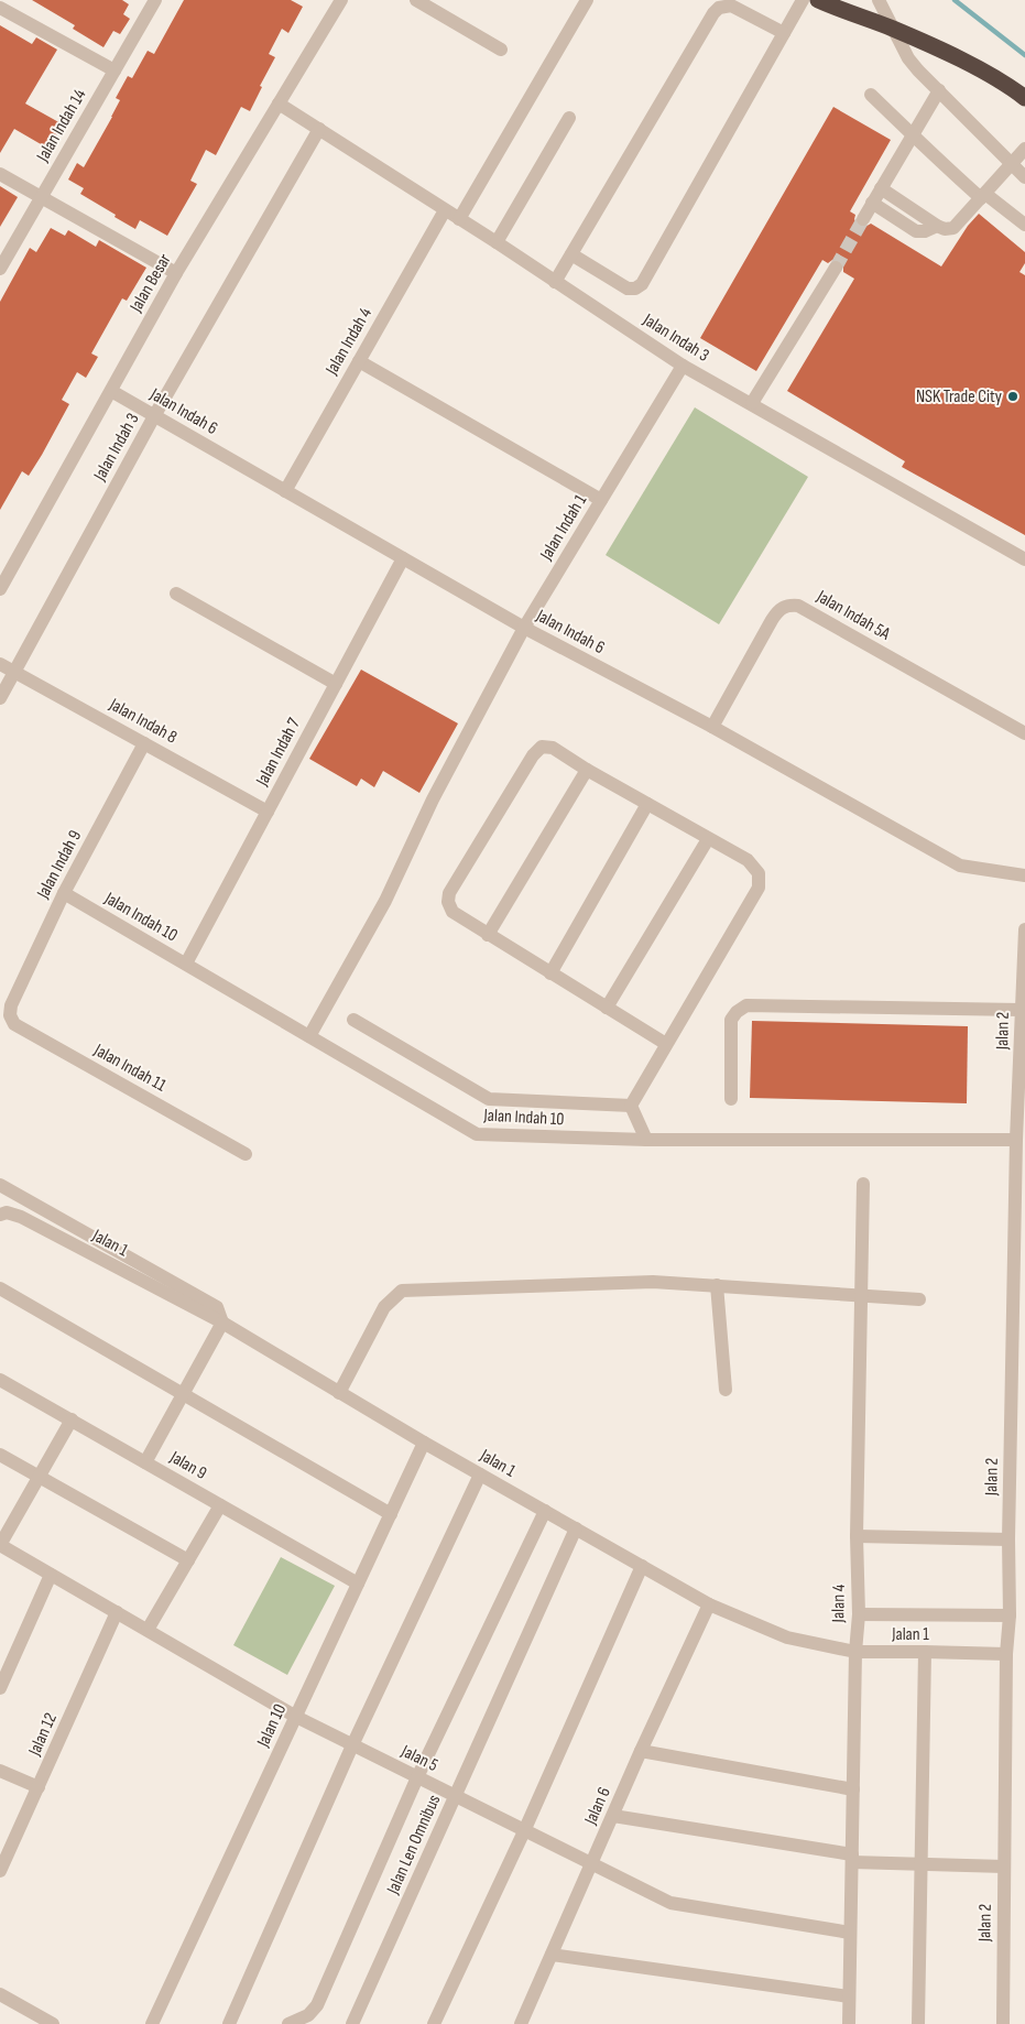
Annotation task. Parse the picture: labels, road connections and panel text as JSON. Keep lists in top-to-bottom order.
{
  "streets": {
    "street": [
      "Jalan Indah 14",
      "Jalan Besar",
      "Jalan Indah 3",
      "Jalan Indah 4",
      "Jalan Indah 6",
      "Jalan Indah 1",
      "Jalan Indah 5A",
      "Jalan Indah 8",
      "Jalan Indah 7",
      "Jalan Indah 9",
      "Jalan Indah 10",
      "Jalan 2",
      "Jalan Indah 11",
      "Jalan 1",
      "Jalan 9",
      "Jalan 4",
      "Jalan 10",
      "Jalan 12",
      "Jalan 5",
      "Jalan 6",
      "Jalan Len Omnibus"
    ]
  },
  "crossings": [
    ["Jalan Besar", "Jalan Indah 3"],
    ["Jalan Besar", "Jalan Indah 6"],
    ["Jalan Indah 3", "Jalan Indah 4"],
    ["Jalan Indah 3", "Jalan Indah 6"],
    ["Jalan Indah 3", "Jalan Indah 1"],
    ["Jalan Indah 3", "Jalan Indah 8"],
    ["Jalan Indah 4", "Jalan Indah 6"],
    ["Jalan Indah 6", "Jalan Indah 1"],
    ["Jalan Indah 6", "Jalan Indah 5A"],
    ["Jalan Indah 6", "Jalan Indah 7"],
    ["Jalan Indah 1", "Jalan Indah 10"],
    ["Jalan Indah 8", "Jalan Indah 7"],
    ["Jalan Indah 8", "Jalan Indah 9"],
    ["Jalan Indah 7", "Jalan Indah 10"],
    ["Jalan Indah 9", "Jalan Indah 10"],
    ["Jalan Indah 9", "Jalan Indah 11"],
    ["Jalan Indah 10", "Jalan 2"],
    ["Jalan 2", "Jalan 1"],
    ["Jalan 1", "Jalan 4"],
    ["Jalan 1", "Jalan 10"],
    ["Jalan 1", "Jalan 6"],
    ["Jalan 1", "Jalan Len Omnibus"],
    ["Jalan 9", "Jalan 10"],
    ["Jalan 4", "Jalan 5"],
    ["Jalan 10", "Jalan 5"],
    ["Jalan 12", "Jalan 5"],
    ["Jalan 5", "Jalan 6"],
    ["Jalan 5", "Jalan Len Omnibus"]
  ],
  "places": ["NSK Trade City"]
}
